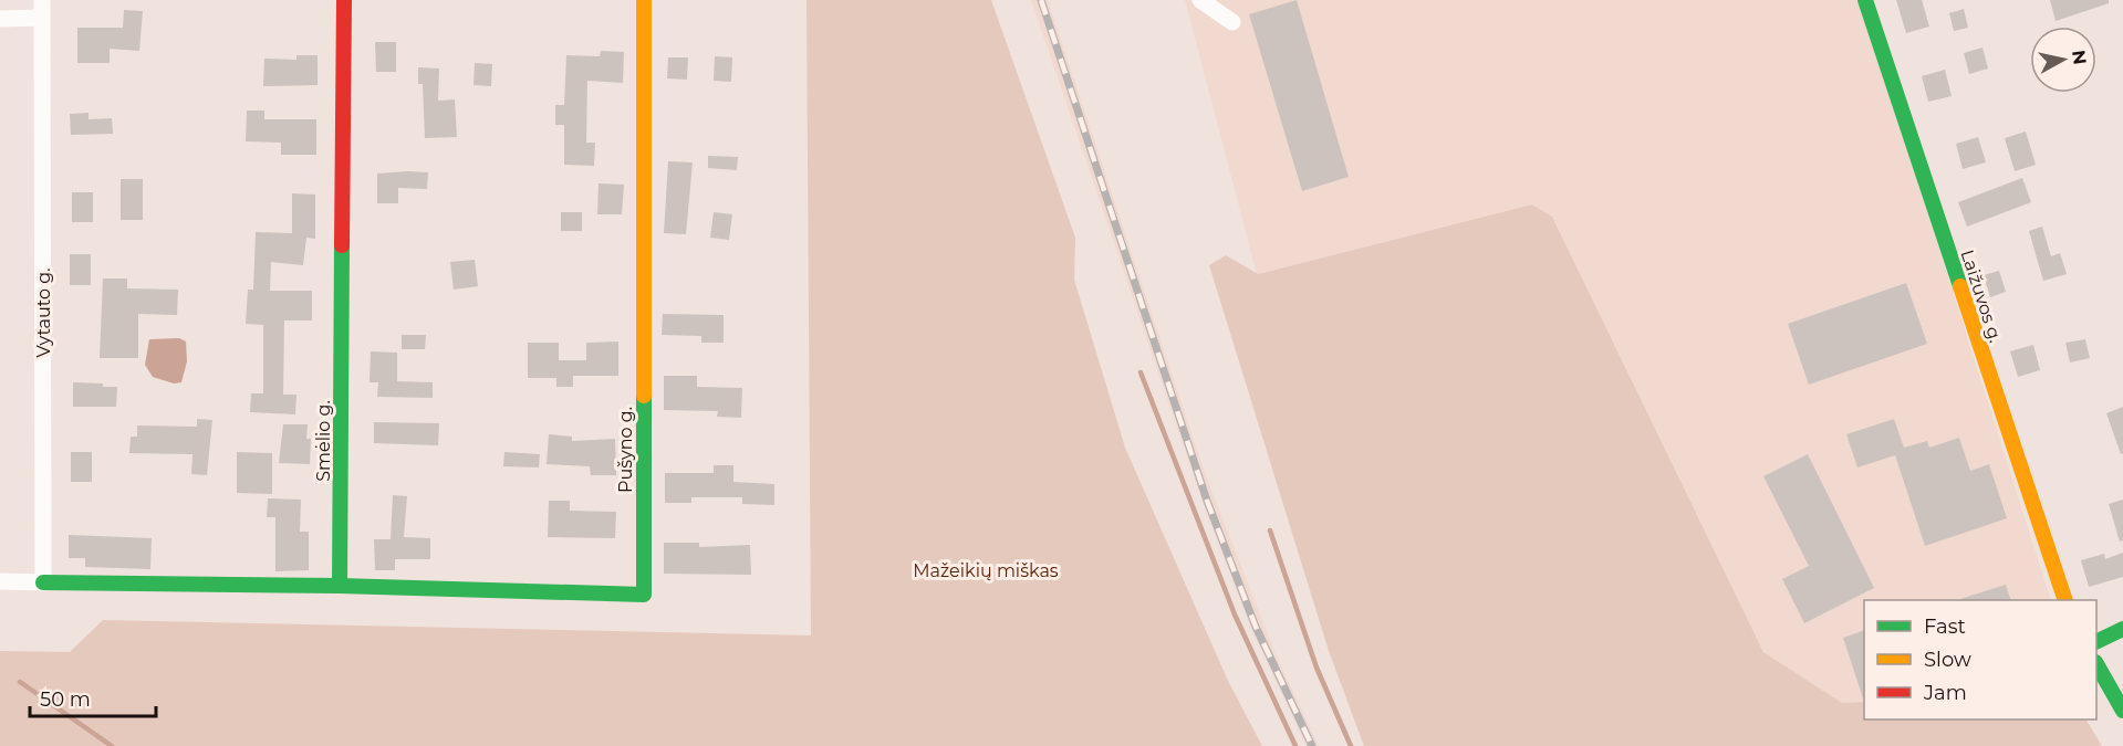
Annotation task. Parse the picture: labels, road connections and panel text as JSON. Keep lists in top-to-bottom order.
{
  "streets": {
    "street": [
      "Laižuvos g.",
      "Vytauto g.",
      "Smėlio g.",
      "Pušyno g."
    ]
  },
  "crossings": [
    ["Smėlio g.", "Pušyno g."]
  ],
  "parks": ["Mažeikių miškas"],
  "legend": ["Fast", "Slow", "Jam"],
  "scale_bar": "50 m",
  "north": "right"
}
